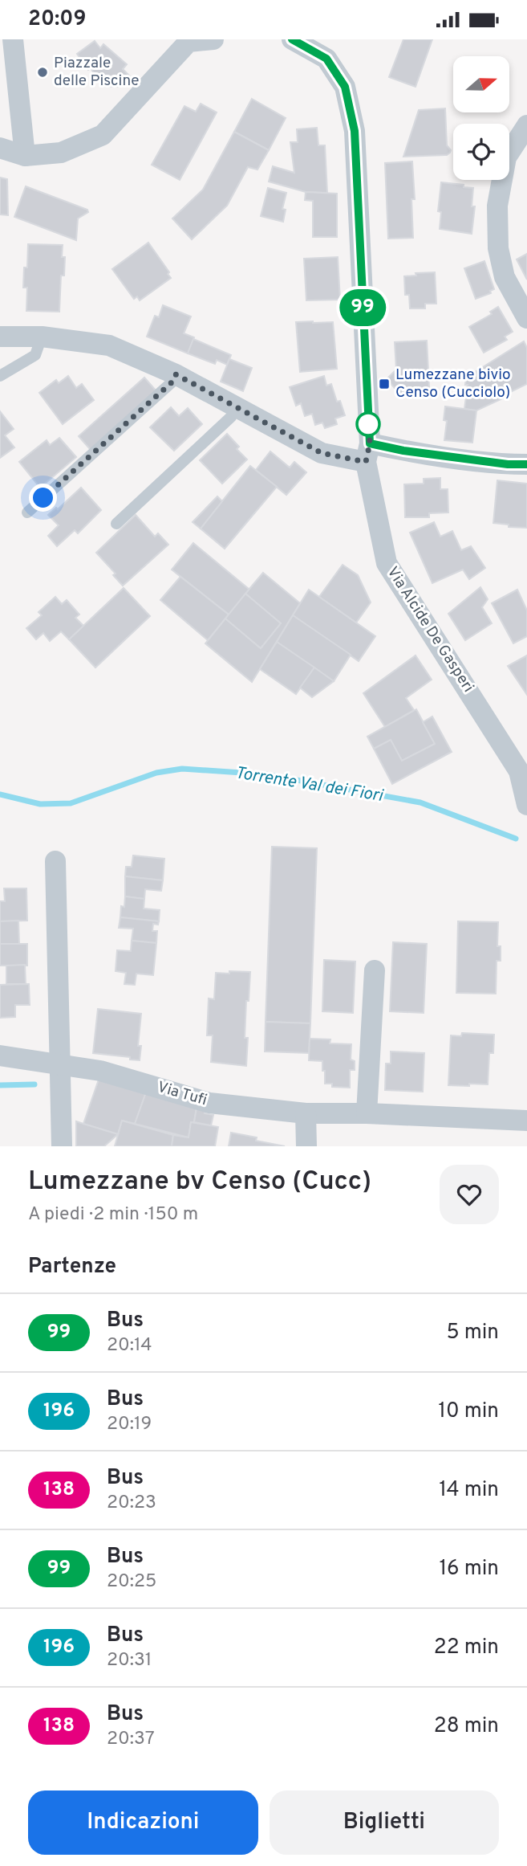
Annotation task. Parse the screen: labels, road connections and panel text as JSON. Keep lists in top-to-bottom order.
{
  "streets": {
    "street": ["Via Alcide De Gasperi", "Via Tufi"]
  },
  "water": ["Torrente Val dei Fiori"],
  "places": {
    "other": ["Piazzale delle Piscine"],
    "transit": ["Lumezzane bivio Censo (Cucciolo)"]
  },
  "lines": ["bus line 99"],
  "north": "right",
  "page": {
    "status": "20:09",
    "on_map": "99",
    "heading": [
      ["Lumezzane bv Censo (Cucc)", "A piedi · 2 min · 150 m"],
      "Partenze"
    ],
    "list": [
      {
        "mark": "99",
        "name": "Bus",
        "note": "20:14",
        "value": "5 min"
      },
      {
        "mark": "196",
        "name": "Bus",
        "note": "20:19",
        "value": "10 min"
      },
      {
        "mark": "138",
        "name": "Bus",
        "note": "20:23",
        "value": "14 min"
      },
      {
        "mark": "99",
        "name": "Bus",
        "note": "20:25",
        "value": "16 min"
      },
      {
        "mark": "196",
        "name": "Bus",
        "note": "20:31",
        "value": "22 min"
      },
      {
        "mark": "138",
        "name": "Bus",
        "note": "20:37",
        "value": "28 min"
      }
    ],
    "buttons": ["Indicazioni", "Biglietti"]
  }
}
